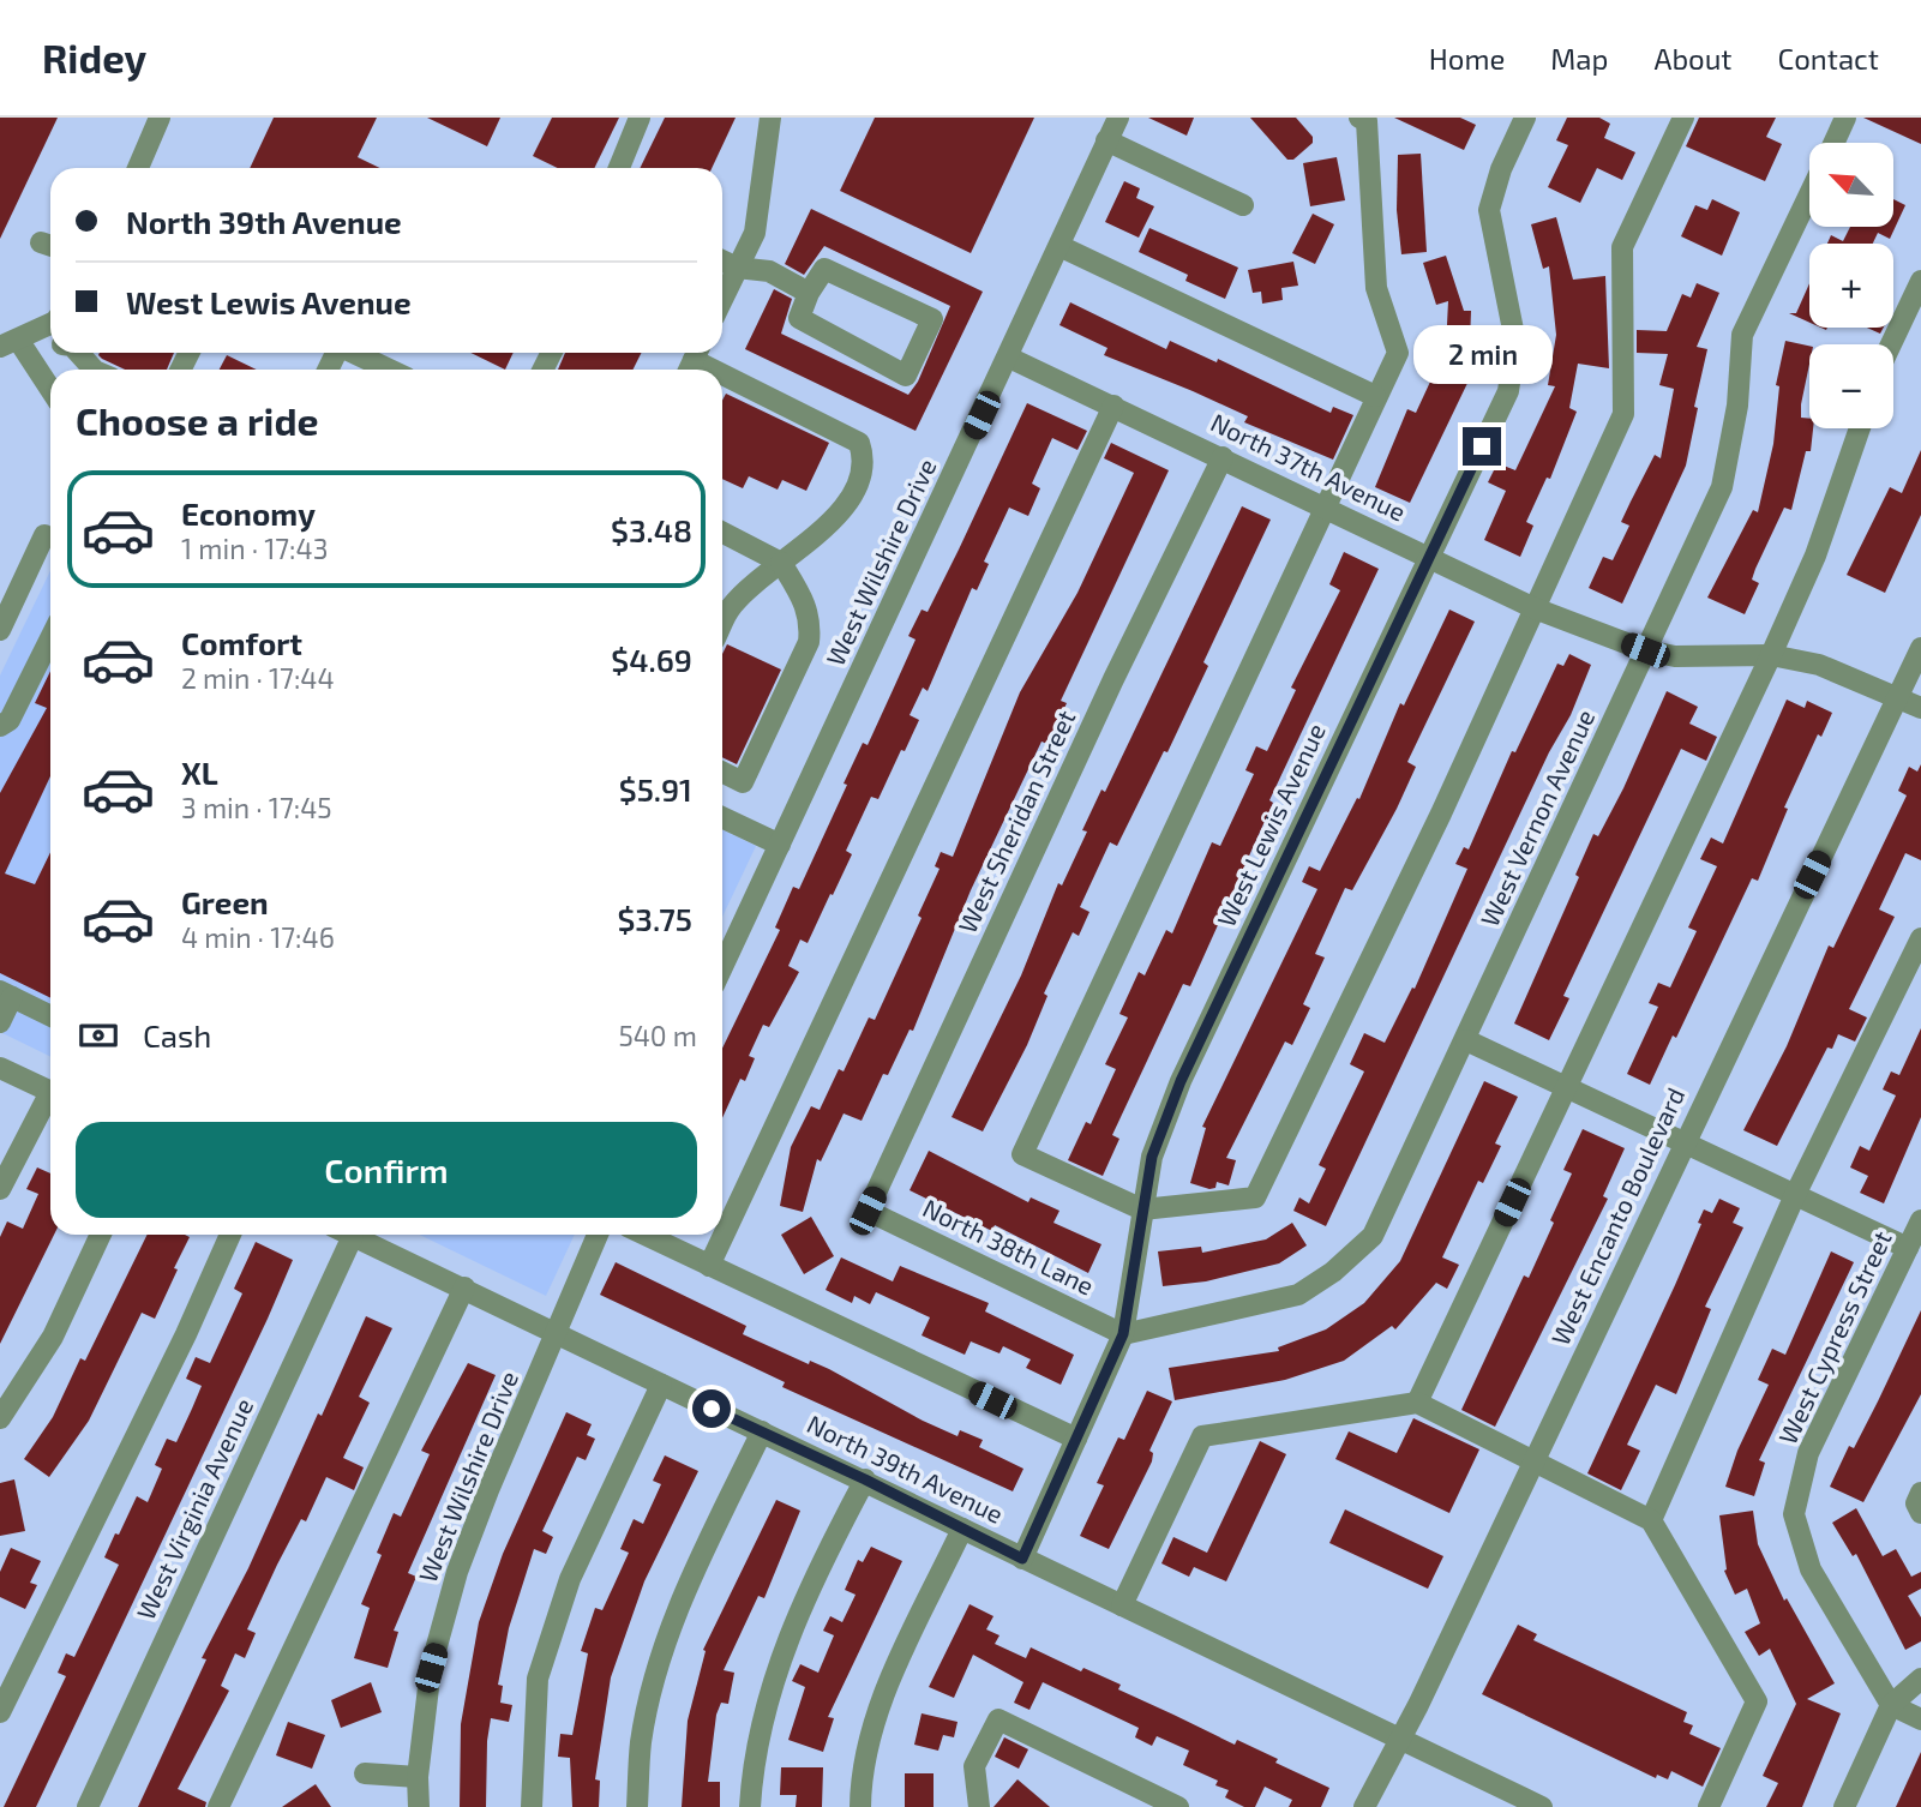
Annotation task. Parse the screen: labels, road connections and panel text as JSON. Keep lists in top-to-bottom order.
{
  "streets": {
    "street": [
      "North 37th Avenue",
      "West Wilshire Drive",
      "West Vernon Avenue",
      "West Sheridan Street",
      "West Lewis Avenue",
      "West Encanto Boulevard",
      "North 38th Lane",
      "West Cypress Street",
      "North 39th Avenue",
      "West Virginia Avenue"
    ]
  },
  "crossings": [
    ["North 37th Avenue", "West Wilshire Drive"],
    ["North 37th Avenue", "West Vernon Avenue"],
    ["North 37th Avenue", "West Sheridan Street"],
    ["North 37th Avenue", "West Lewis Avenue"],
    ["North 37th Avenue", "West Encanto Boulevard"],
    ["West Wilshire Drive", "North 39th Avenue"],
    ["West Vernon Avenue", "West Lewis Avenue"],
    ["West Vernon Avenue", "North 38th Lane"],
    ["West Sheridan Street", "North 38th Lane"],
    ["West Lewis Avenue", "North 38th Lane"],
    ["West Lewis Avenue", "North 39th Avenue"],
    ["West Encanto Boulevard", "North 39th Avenue"]
  ],
  "north": "top left",
  "page": {
    "header": "Ridey",
    "nav": [
      "Home",
      "Map",
      "About",
      "Contact"
    ],
    "map_buttons": ["+", "−"],
    "banner": ["North 39th Avenue", "West Lewis Avenue"],
    "bubble": "2 min",
    "heading": "Choose a ride",
    "list": [
      {
        "name": "Economy",
        "note": "1 min · 17:43",
        "value": "$3.48"
      },
      {
        "name": "Comfort",
        "note": "2 min · 17:44",
        "value": "$4.69"
      },
      {
        "name": "XL",
        "note": "3 min · 17:45",
        "value": "$5.91"
      },
      {
        "name": "Green",
        "note": "4 min · 17:46",
        "value": "$3.75"
      }
    ],
    "pay": ["Cash", "540 m"],
    "buttons": "Confirm"
  }
}
